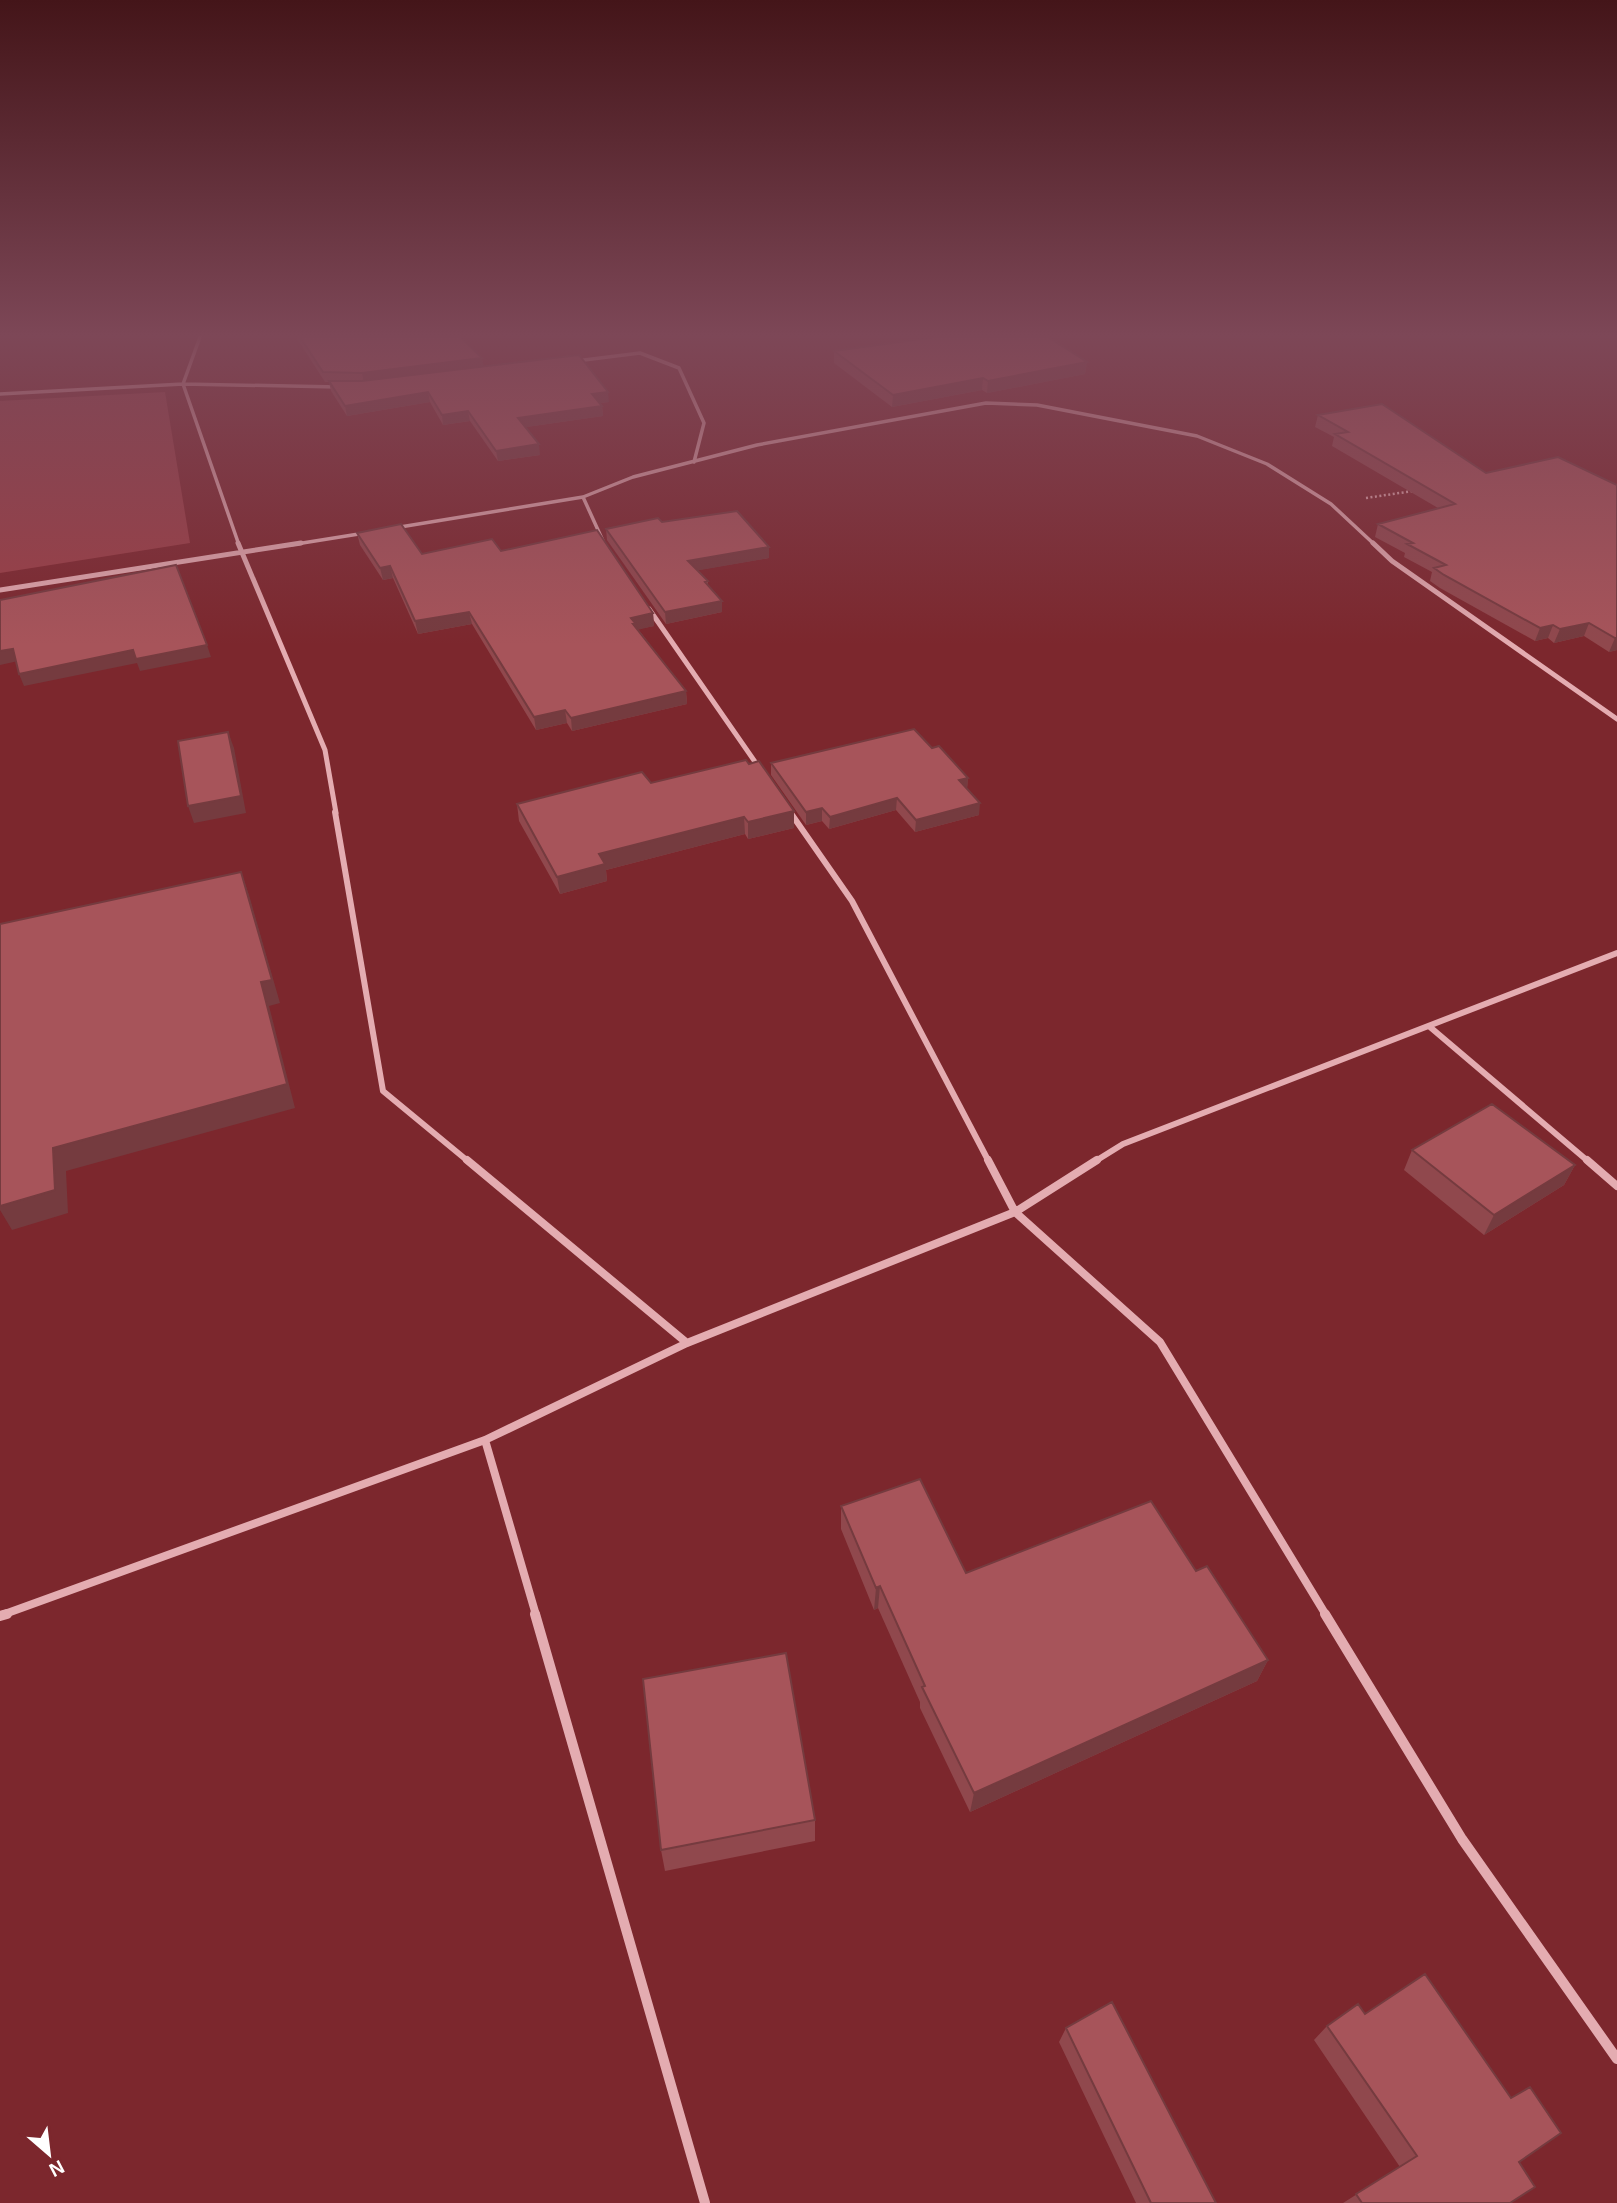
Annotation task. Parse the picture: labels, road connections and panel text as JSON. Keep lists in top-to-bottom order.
{
  "north": "bottom right"
}
